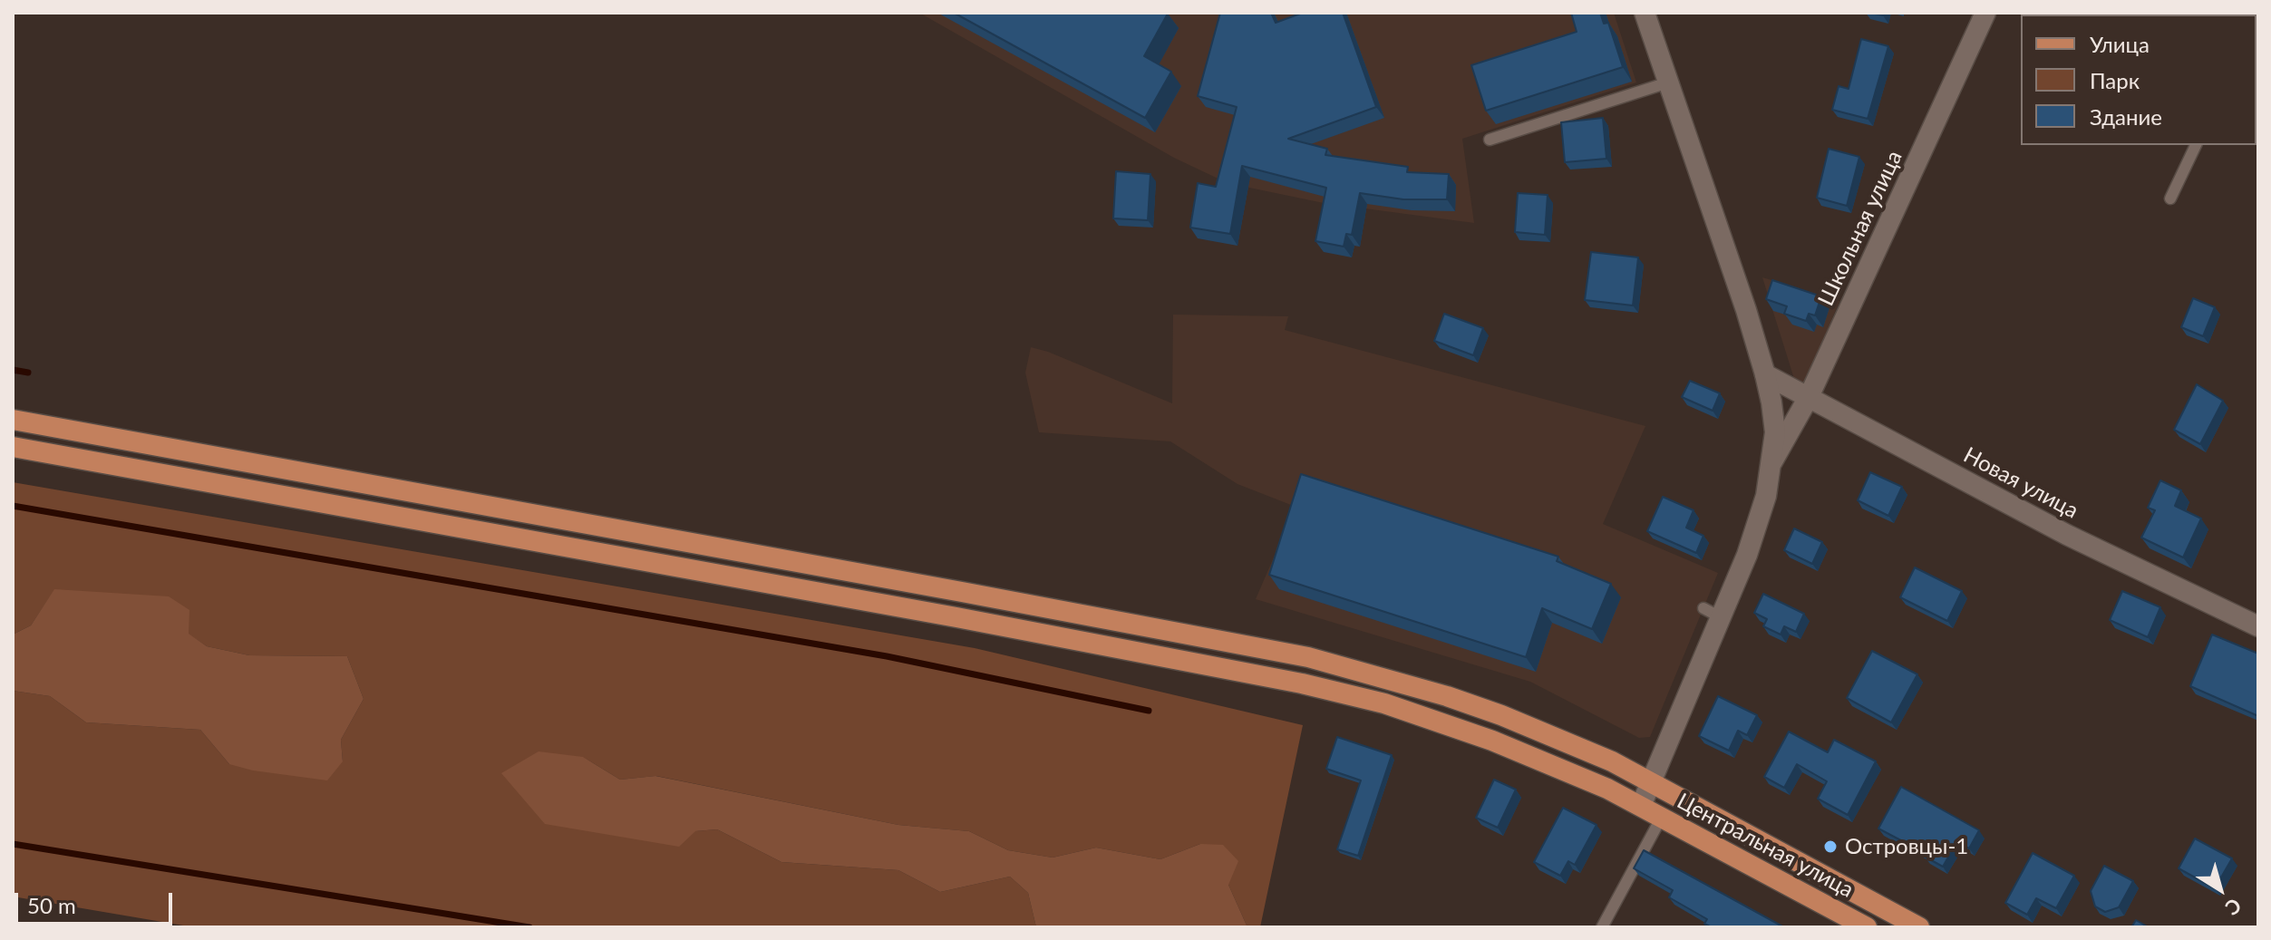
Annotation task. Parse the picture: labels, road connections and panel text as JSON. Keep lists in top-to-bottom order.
{
  "streets": {
    "main road": ["Центральная улица"],
    "street": ["Школьная улица", "Новая улица"]
  },
  "crossings": [
    ["Школьная улица", "Новая улица"]
  ],
  "places": ["Островцы-1"],
  "legend": ["Улица", "Парк", "Здание"],
  "scale_bar": "50 m",
  "north": "bottom right"
}
